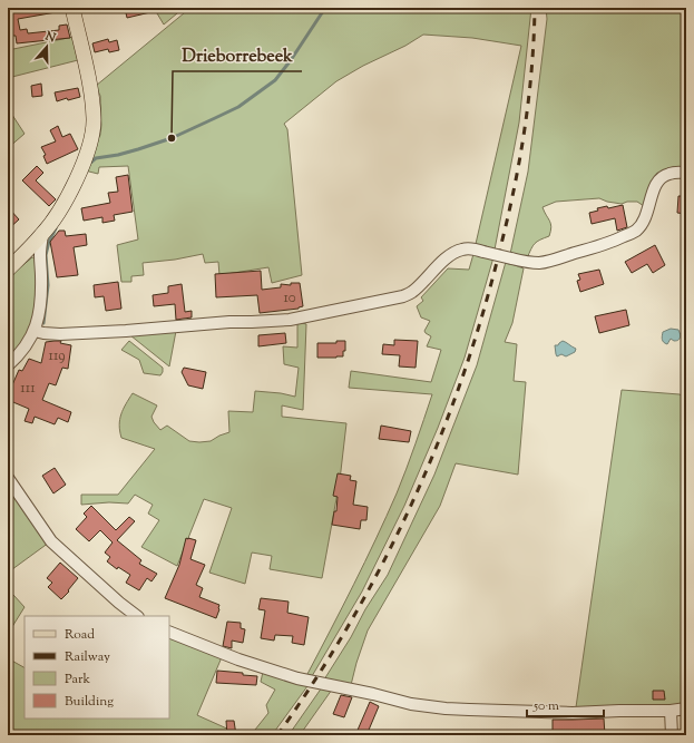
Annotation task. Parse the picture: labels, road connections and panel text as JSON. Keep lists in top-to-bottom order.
{
  "places": ["Drieborrebeek"],
  "house_numbers": ["10", "119", "111"],
  "legend": [
    "Road",
    "Railway",
    "Park",
    "Building"
  ],
  "scale_bar": "50 m",
  "north": "top"
}
